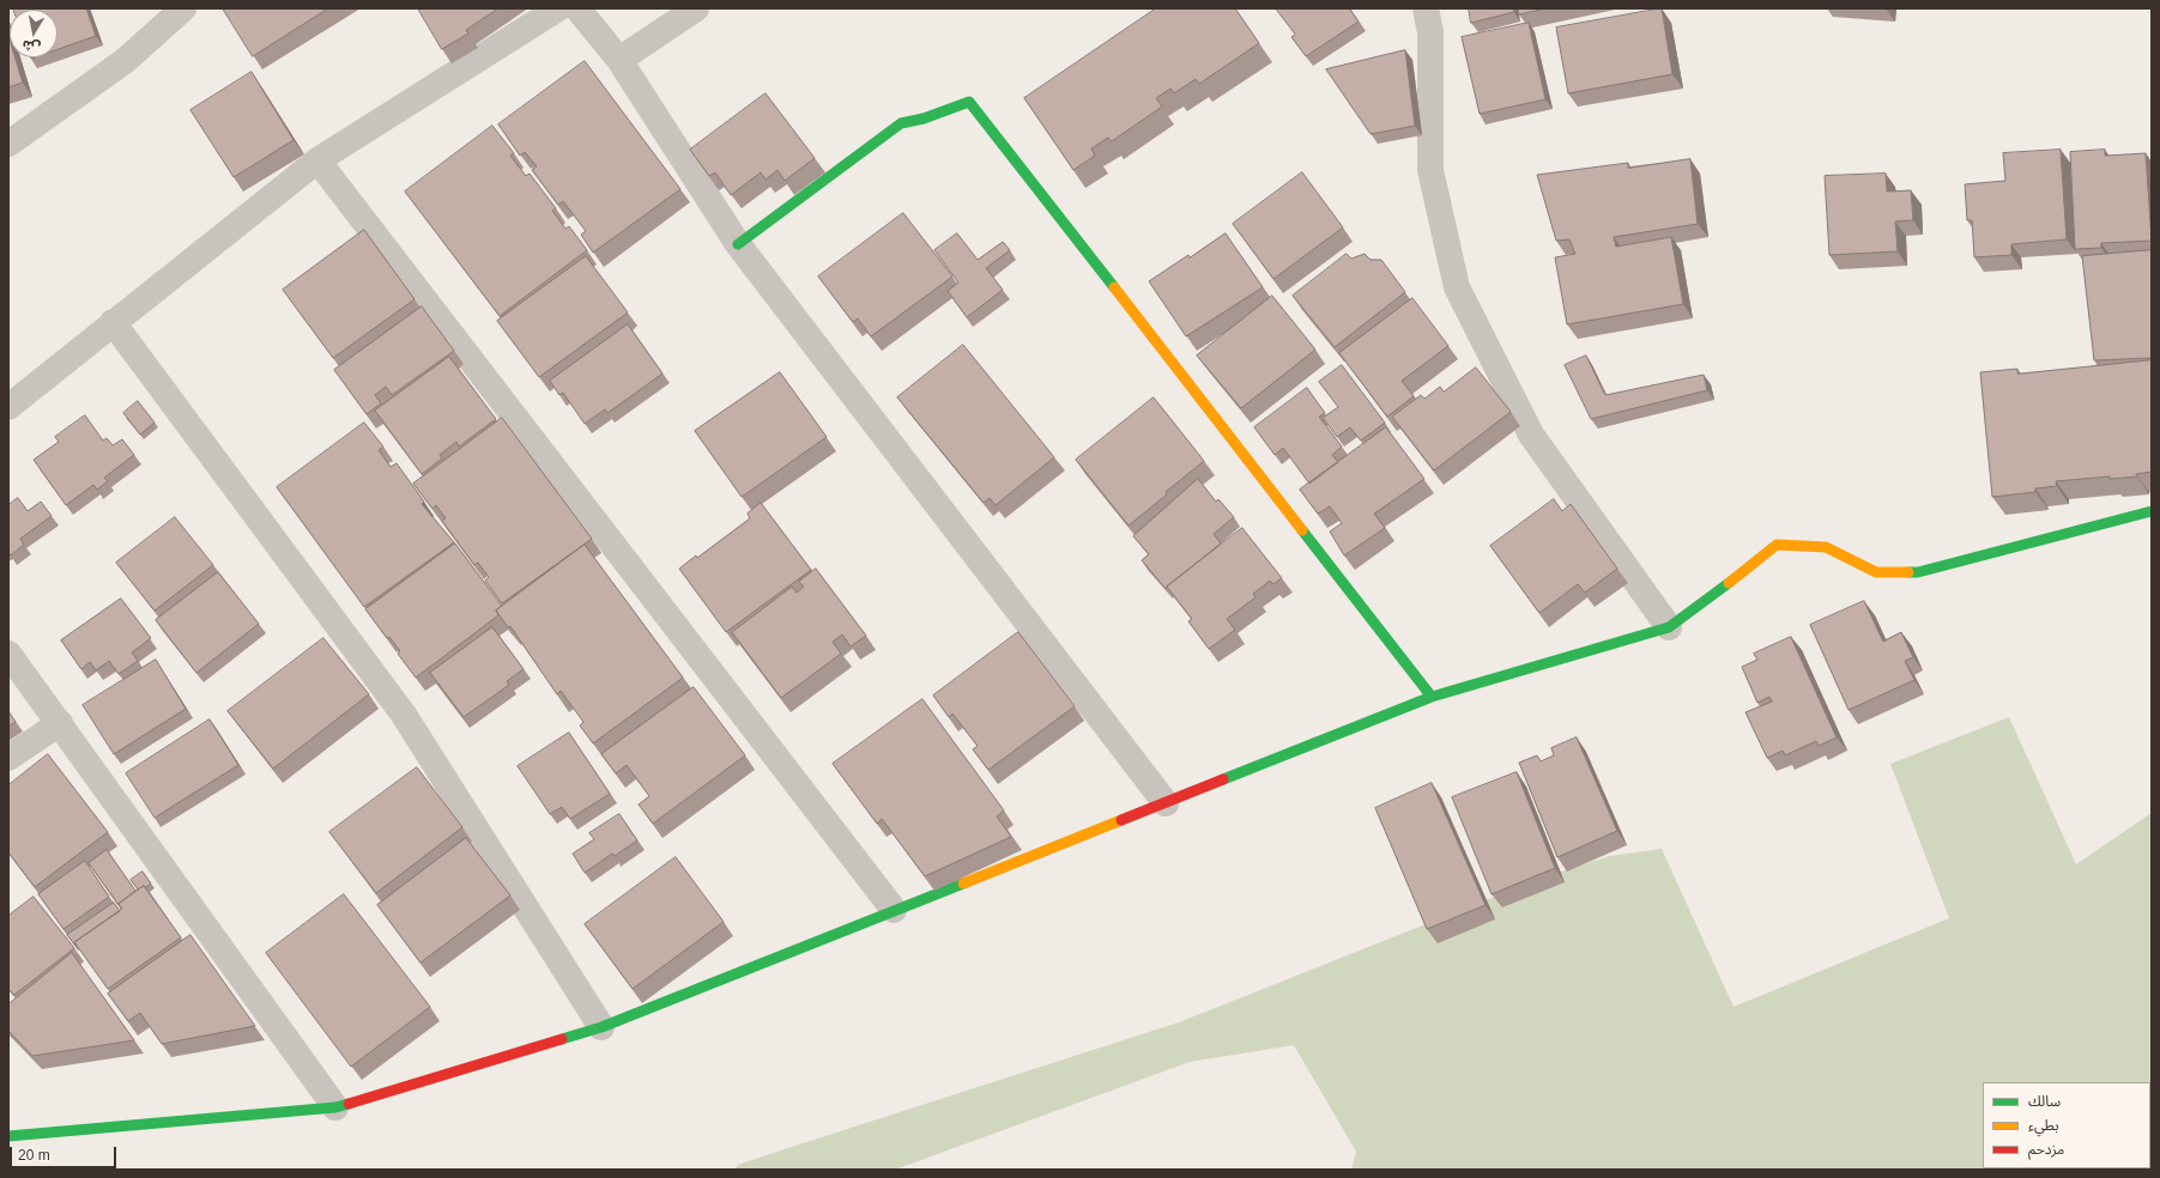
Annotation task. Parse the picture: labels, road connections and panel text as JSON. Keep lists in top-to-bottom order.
{
  "legend": ["سالك", "بطيء", "مزدحم"],
  "scale_bar": "20 m",
  "north": "bottom"
}
